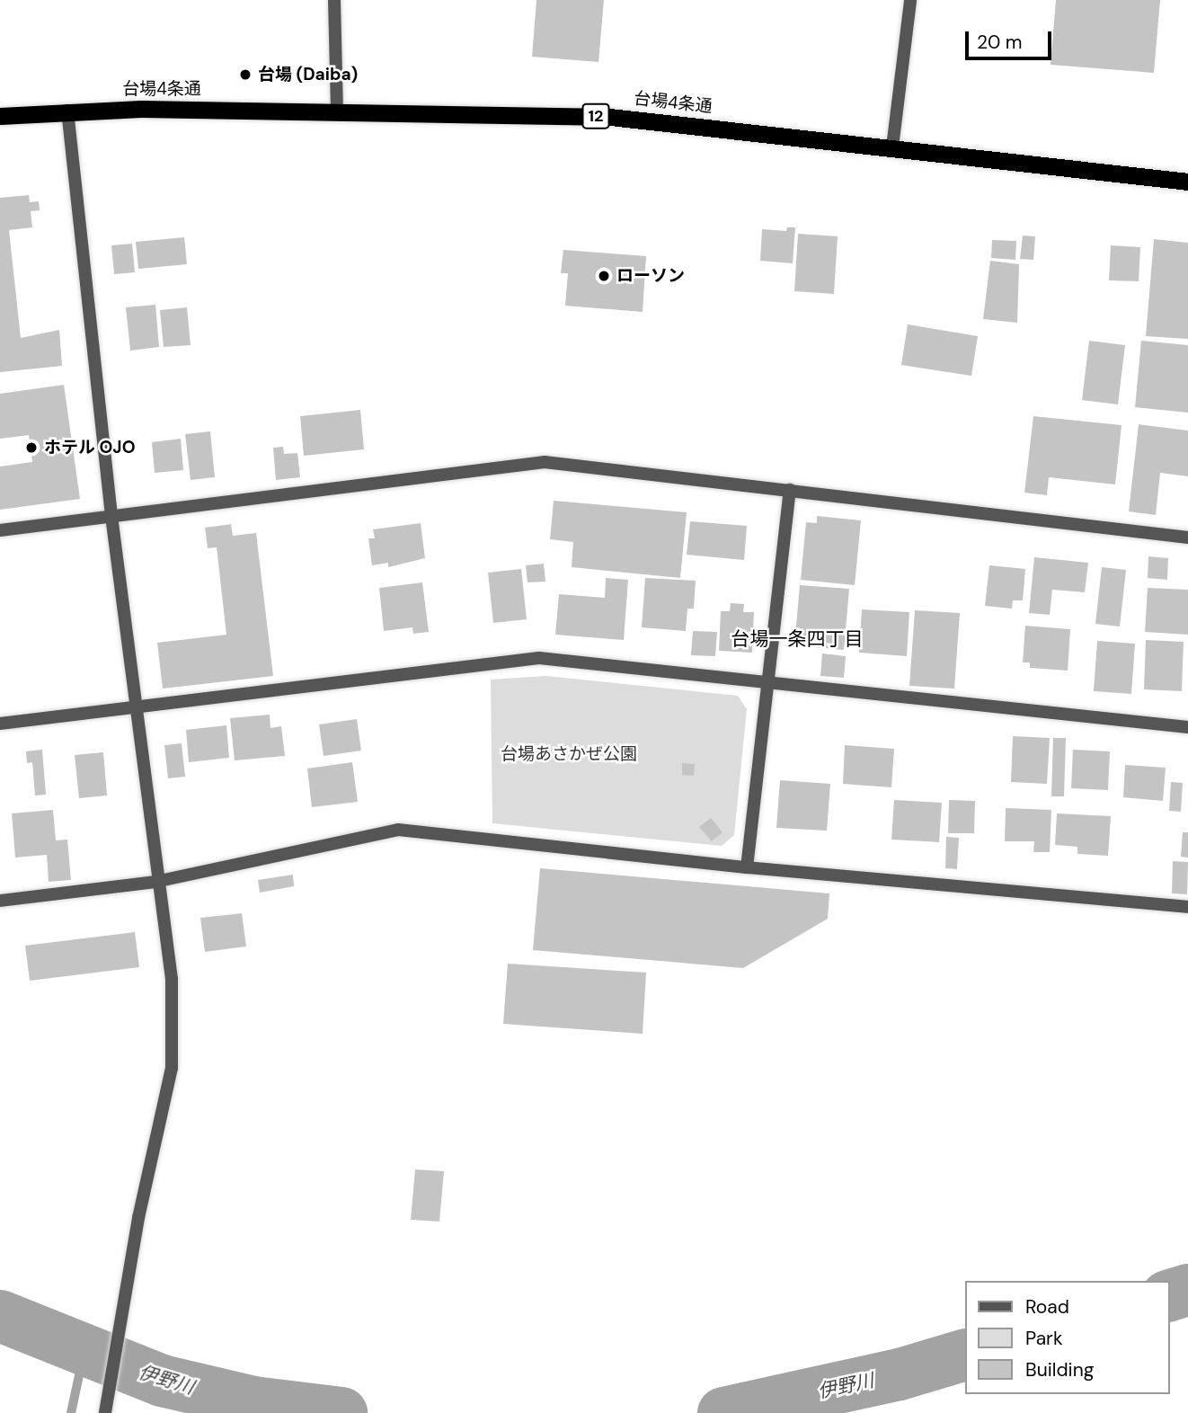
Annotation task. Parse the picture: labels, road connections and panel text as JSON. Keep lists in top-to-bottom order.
{
  "streets": {
    "highway": ["台場4条通", "12"]
  },
  "districts": ["台場一条四丁目"],
  "water": ["伊野川"],
  "parks": ["台場あさかぜ公園"],
  "places": ["台場 (Daiba)", "ローソン", "ホテル OJO"],
  "legend": ["Road", "Park", "Building"],
  "scale_bar": "20 m"
}
